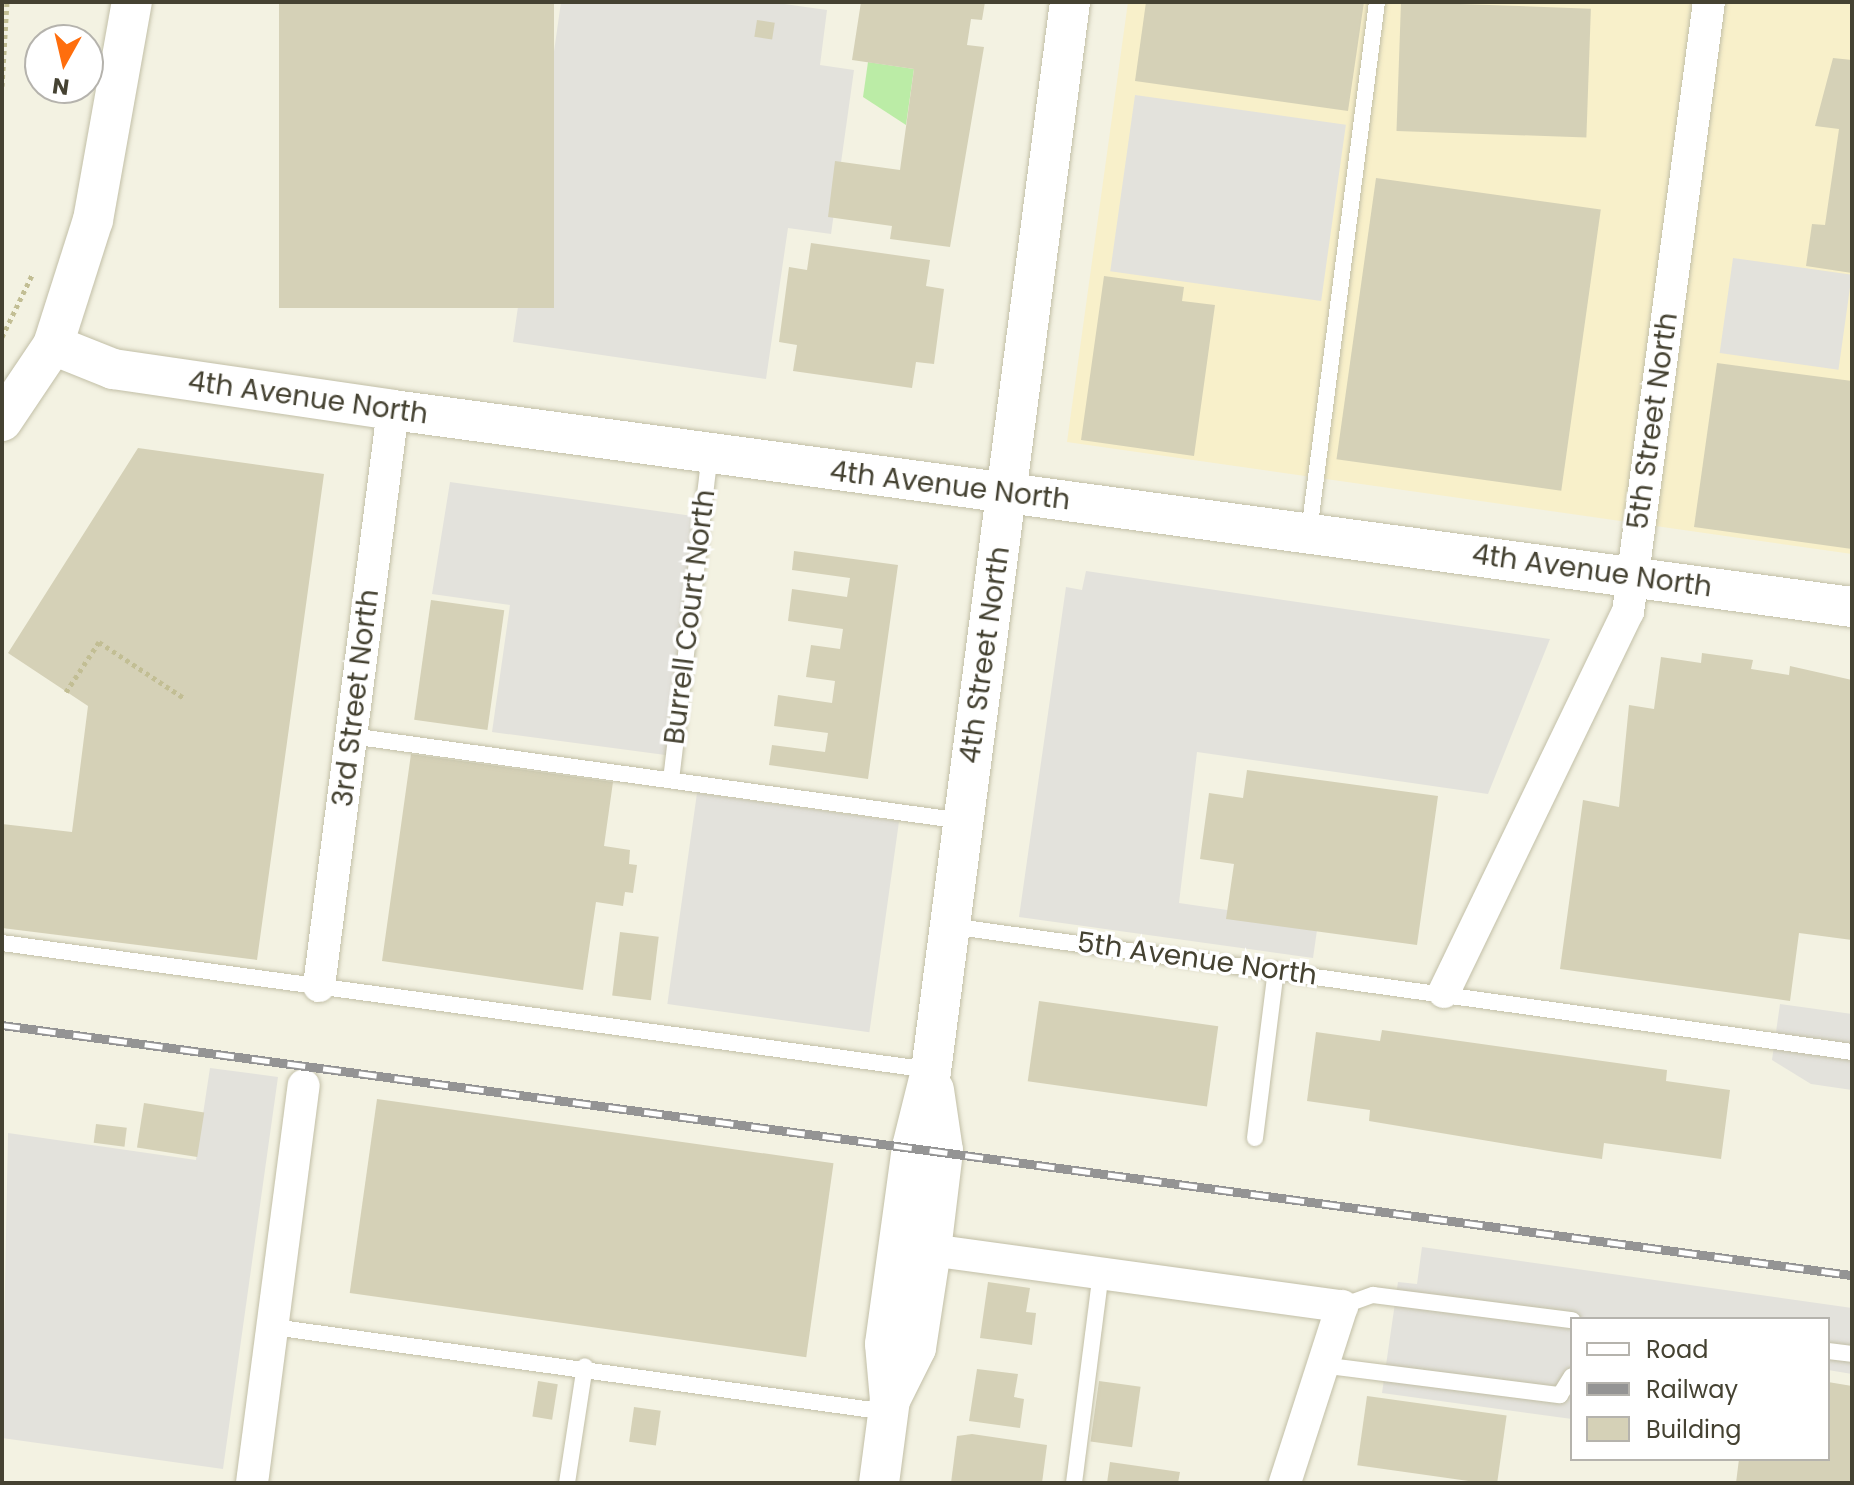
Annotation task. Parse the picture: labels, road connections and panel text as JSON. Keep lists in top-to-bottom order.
{
  "streets": {
    "street": [
      "4th Avenue North",
      "5th Street North",
      "4th Street North",
      "3rd Street North"
    ],
    "lane": ["Burrell Court North", "5th Avenue North"]
  },
  "crossings": [
    ["4th Avenue North", "5th Street North"],
    ["4th Avenue North", "Burrell Court North"],
    ["4th Avenue North", "4th Street North"],
    ["4th Avenue North", "3rd Street North"],
    ["5th Street North", "5th Avenue North"],
    ["4th Street North", "5th Avenue North"]
  ],
  "legend": ["Road", "Railway", "Building"],
  "north": "bottom"
}
